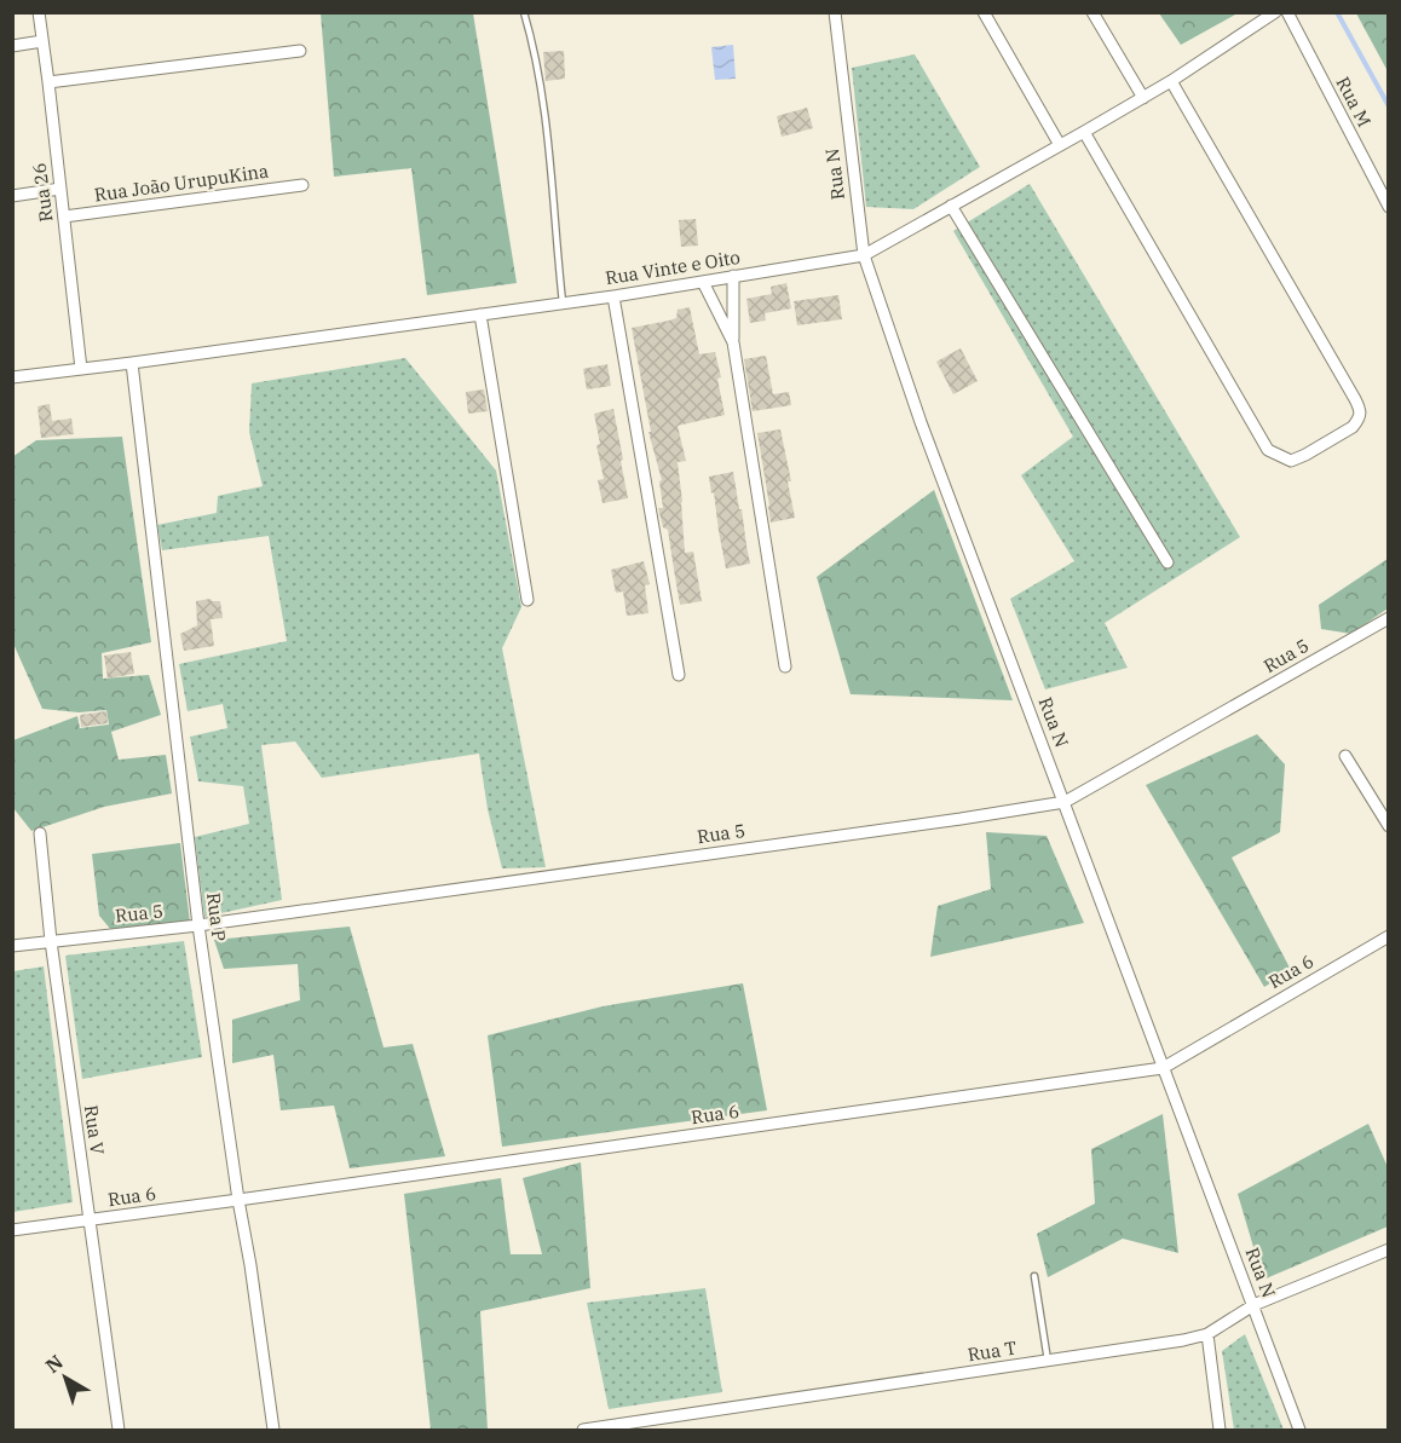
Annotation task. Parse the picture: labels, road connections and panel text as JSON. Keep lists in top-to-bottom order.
{
  "streets": {
    "street": [
      "Rua M",
      "Rua N",
      "Rua João UrupuKina",
      "Rua 26",
      "Rua Vinte e Oito",
      "Rua 5",
      "Rua P",
      "Rua 6",
      "Rua V",
      "Rua T"
    ]
  },
  "crossings": [
    ["Rua N", "Rua Vinte e Oito"],
    ["Rua N", "Rua 5"],
    ["Rua N", "Rua 6"],
    ["Rua N", "Rua T"],
    ["Rua João UrupuKina", "Rua 26"],
    ["Rua 26", "Rua Vinte e Oito"],
    ["Rua Vinte e Oito", "Rua P"],
    ["Rua 5", "Rua P"],
    ["Rua 5", "Rua V"],
    ["Rua P", "Rua 6"],
    ["Rua 6", "Rua V"]
  ],
  "north": "top left"
}
